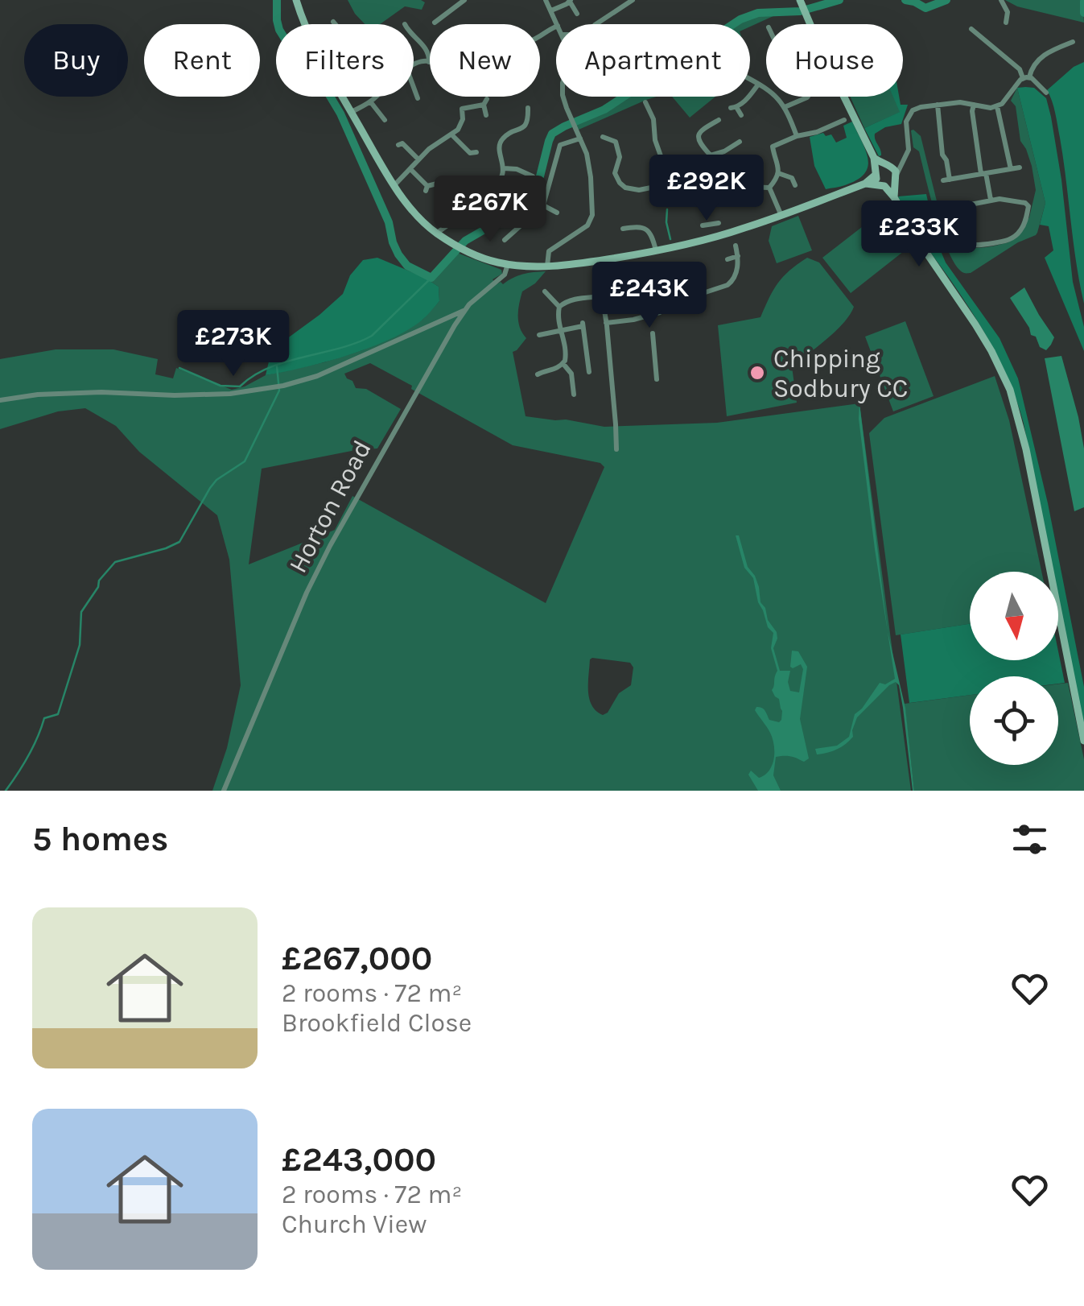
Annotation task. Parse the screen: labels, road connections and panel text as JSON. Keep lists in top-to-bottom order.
{
  "streets": {
    "street": ["Horton Road"]
  },
  "places": ["Chipping Sodbury CC"],
  "north": "bottom",
  "page": {
    "chip": [
      "Buy",
      "Rent",
      "Filters",
      "New",
      "Apartment",
      "House"
    ],
    "price": [
      "£292K",
      "£267K",
      "£233K",
      "£243K",
      "£273K"
    ],
    "heading": "5 homes",
    "list": [
      {
        "name": "£267,000",
        "note": "2 rooms · 72 m² · Brookfield Close"
      },
      {
        "name": "£243,000",
        "note": "2 rooms · 72 m² · Church View"
      }
    ]
  }
}
